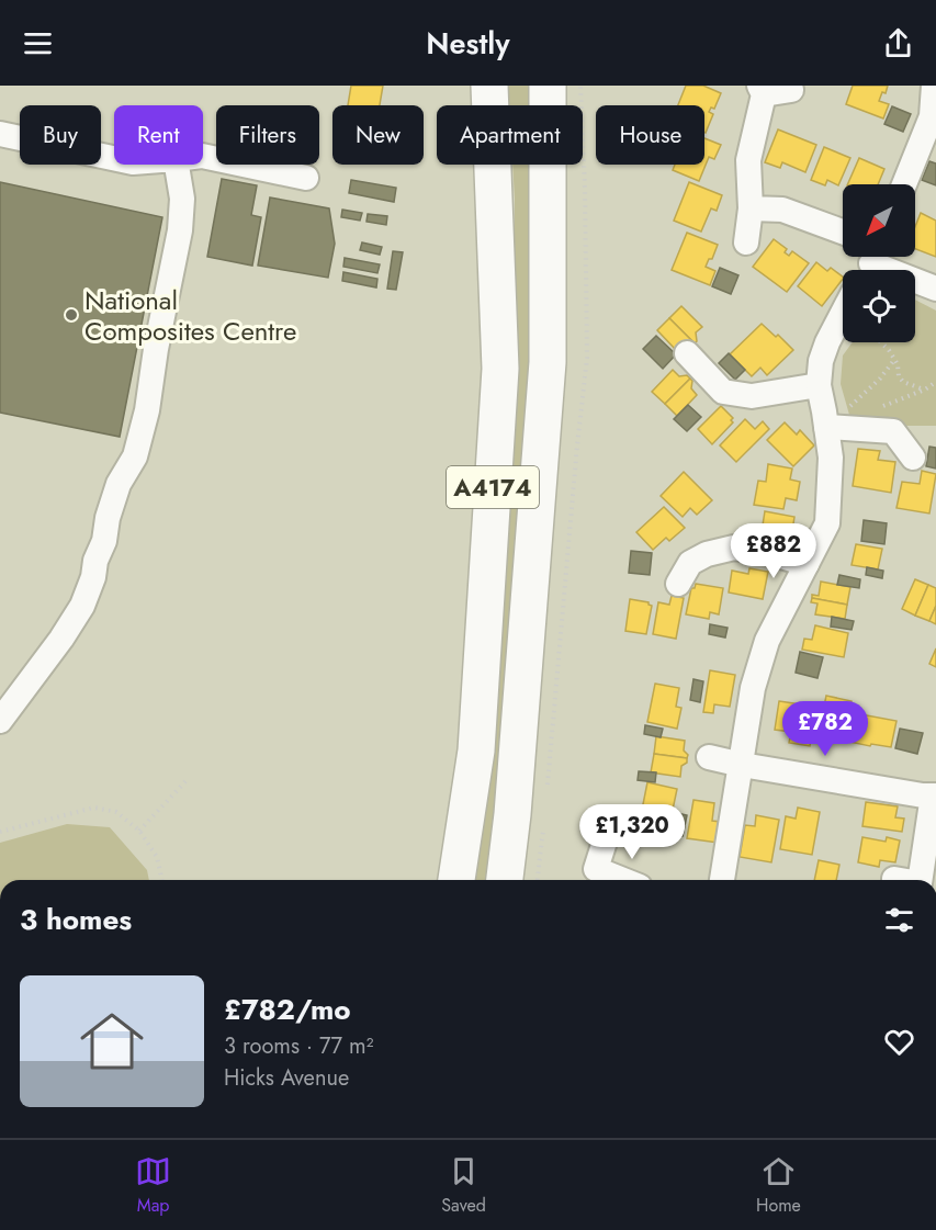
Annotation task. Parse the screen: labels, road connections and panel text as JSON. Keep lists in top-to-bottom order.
{
  "streets": {
    "highway": ["A4174"]
  },
  "places": ["National Composites Centre"],
  "north": "bottom left",
  "page": {
    "header": "Nestly",
    "chip": [
      "Buy",
      "Rent",
      "Filters",
      "New",
      "Apartment",
      "House"
    ],
    "price": ["£882", "£782", "£1,320"],
    "heading": "3 homes",
    "list": [
      {
        "name": "£782/mo",
        "note": "3 rooms · 77 m² · Hicks Avenue"
      }
    ],
    "tabs": ["Map", "Saved", "Home"]
  }
}
